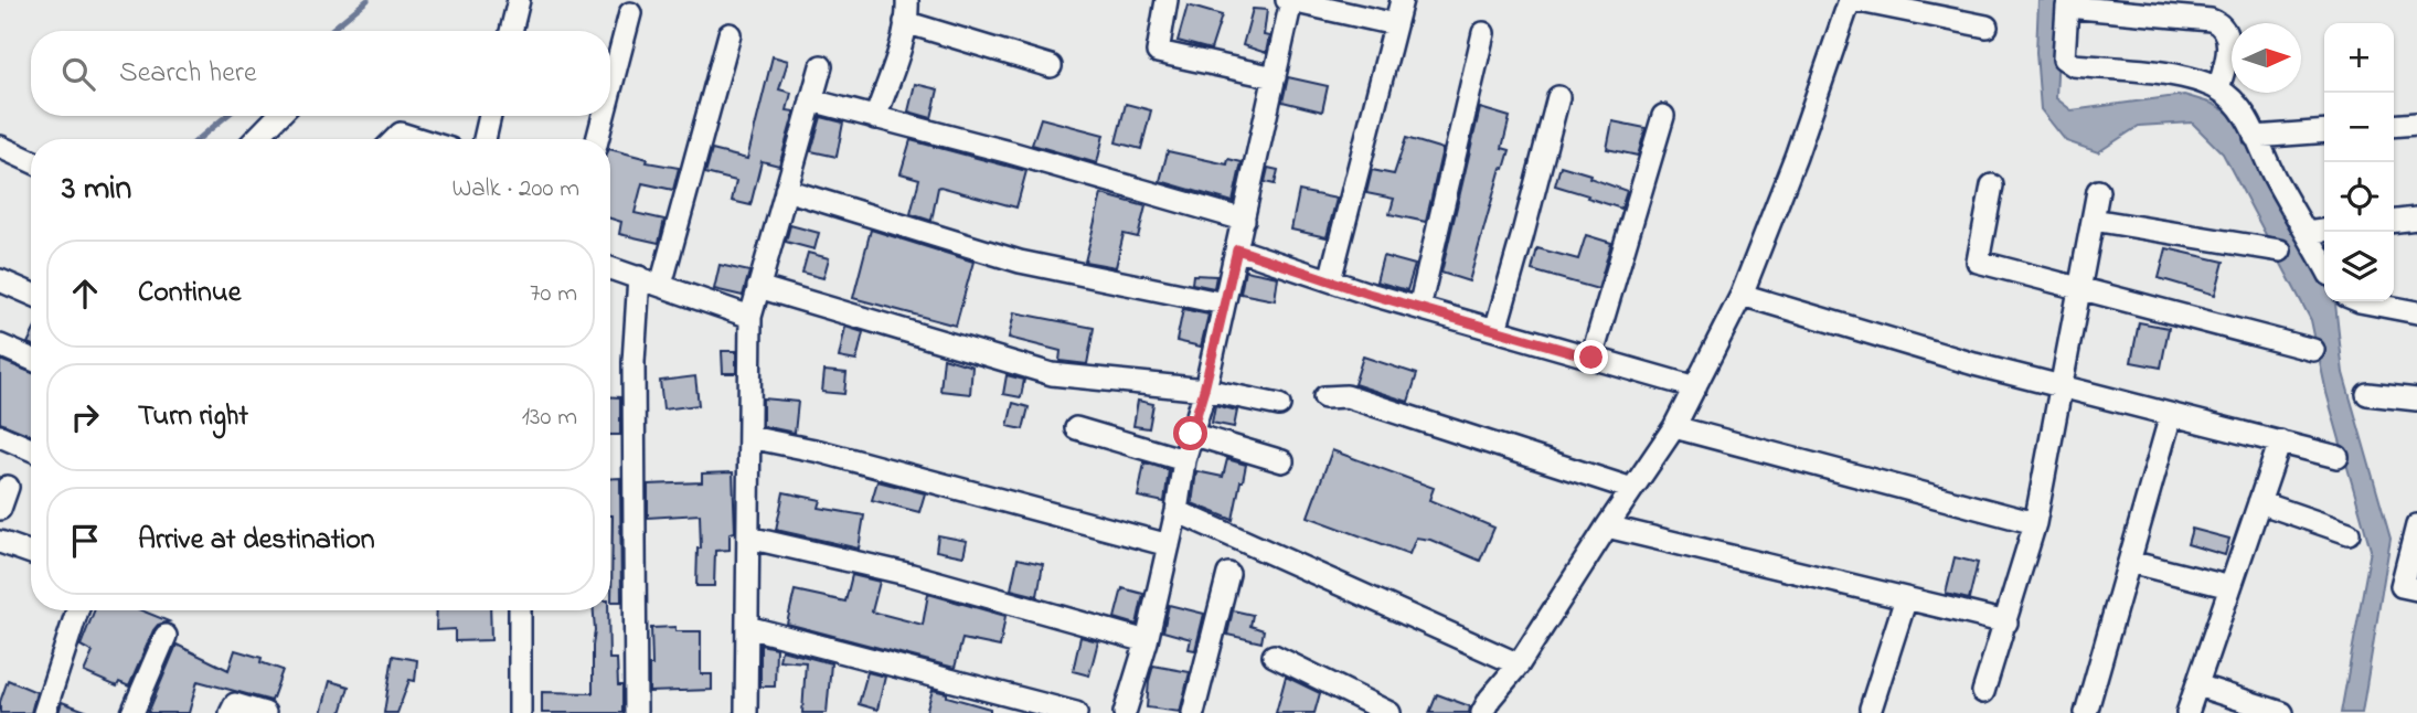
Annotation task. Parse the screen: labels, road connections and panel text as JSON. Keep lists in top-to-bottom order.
{
  "north": "right",
  "page": {
    "map_buttons": ["+", "−"],
    "search": "Search here",
    "heading": ["3 min", "Walk · 200 m"],
    "list": [
      ["Continue", "70 m"],
      ["Turn right", "130 m"],
      "Arrive at destination"
    ]
  }
}
